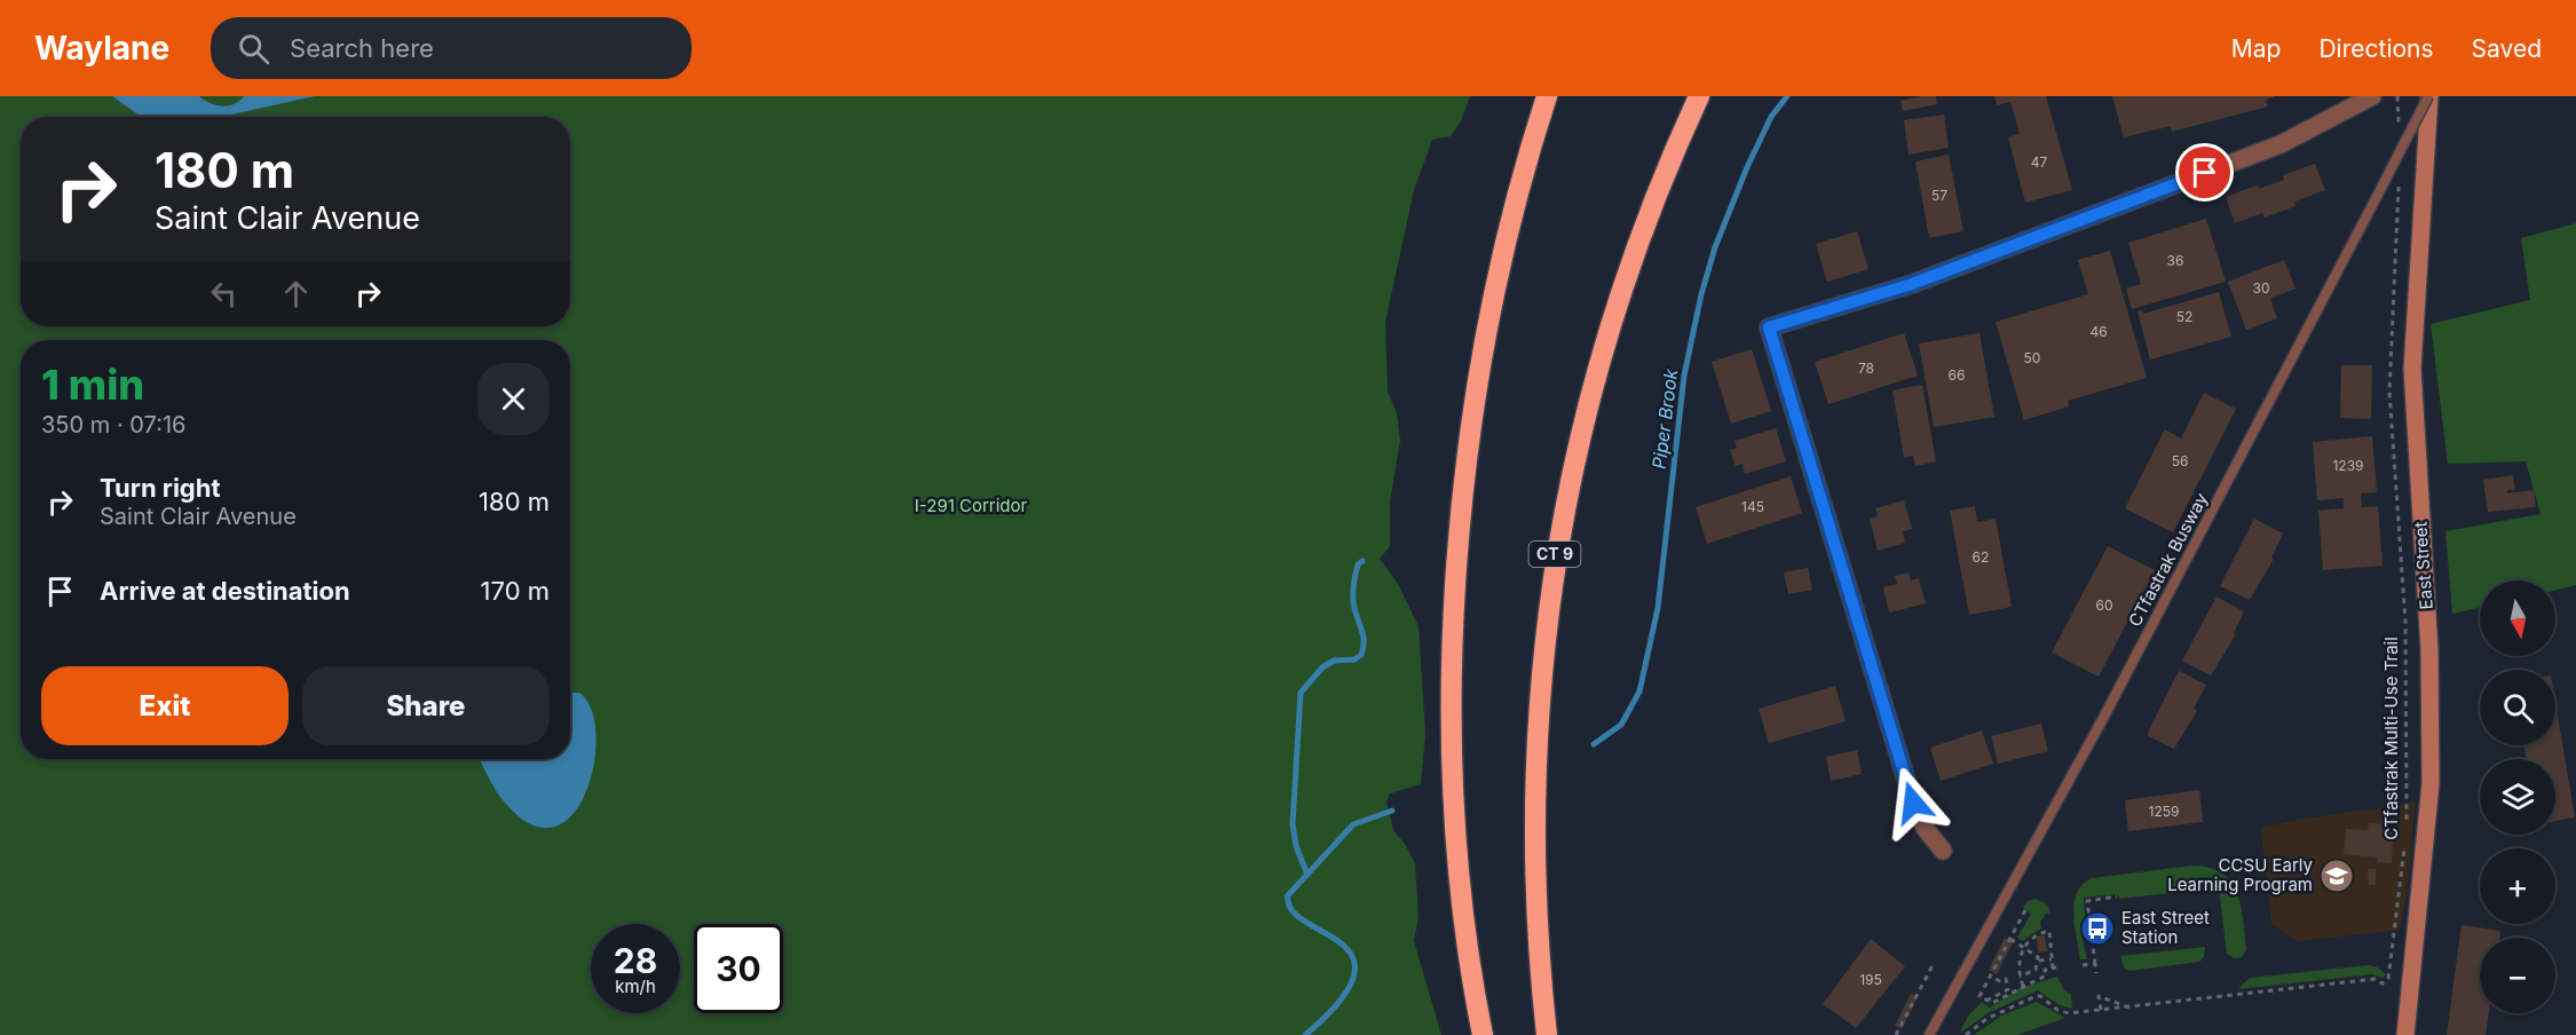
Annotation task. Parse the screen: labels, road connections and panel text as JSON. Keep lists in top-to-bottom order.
{
  "streets": {
    "highway": ["CT 9"],
    "main road": ["East Street"],
    "lane": ["CTfastrak Busway"],
    "path": ["CTfastrak Multi-Use Trail"]
  },
  "crossings": [
    ["CTfastrak Busway", "East Street"]
  ],
  "water": ["Piper Brook"],
  "parks": ["I-291 Corridor"],
  "places": {
    "school or university": ["CCSU Early Learning Program"],
    "bus stop": ["East Street Station"]
  },
  "house_numbers": [
    "47",
    "57",
    "36",
    "30",
    "52",
    "46",
    "50",
    "78",
    "66",
    "56",
    "1239",
    "145",
    "62",
    "60",
    "1259",
    "195"
  ],
  "north": "bottom",
  "page": {
    "header": "Waylane",
    "search": "Search here",
    "nav": ["Map", "Directions", "Saved"],
    "turn": ["180 m", "Saint Clair Avenue"],
    "heading": ["1 min", "350 m · 07:16"],
    "list": [
      {
        "name": "Turn right",
        "note": "Saint Clair Avenue",
        "value": "180 m"
      },
      {
        "name": "Arrive at destination",
        "value": "170 m"
      }
    ],
    "map_buttons": ["+", "−"],
    "buttons": ["Exit", "Share"],
    "speed": "28 km/h",
    "limit": "30"
  }
}
